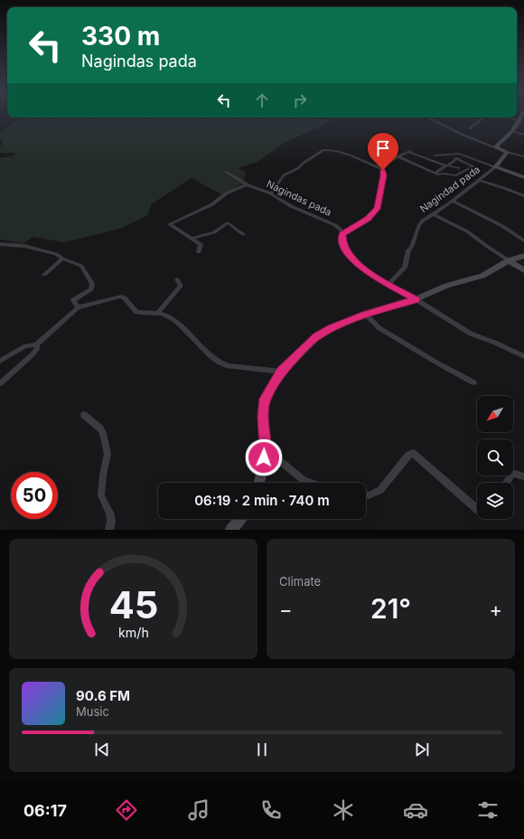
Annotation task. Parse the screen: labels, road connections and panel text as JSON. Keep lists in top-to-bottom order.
{
  "streets": {
    "street": ["Nagindad pada", "Nagindas pada"]
  },
  "north": "bottom left",
  "page": {
    "turn": ["330 m", "Nagindas pada"],
    "limit": "50",
    "trip": "06:19 · 2 min · 740 m",
    "tile": "Climate",
    "heat": ["−", "21°", "+"],
    "song": ["90.6 FM", "Music"],
    "tabs": "06:17",
    "gauge": ["45", "km/h"]
  }
}
